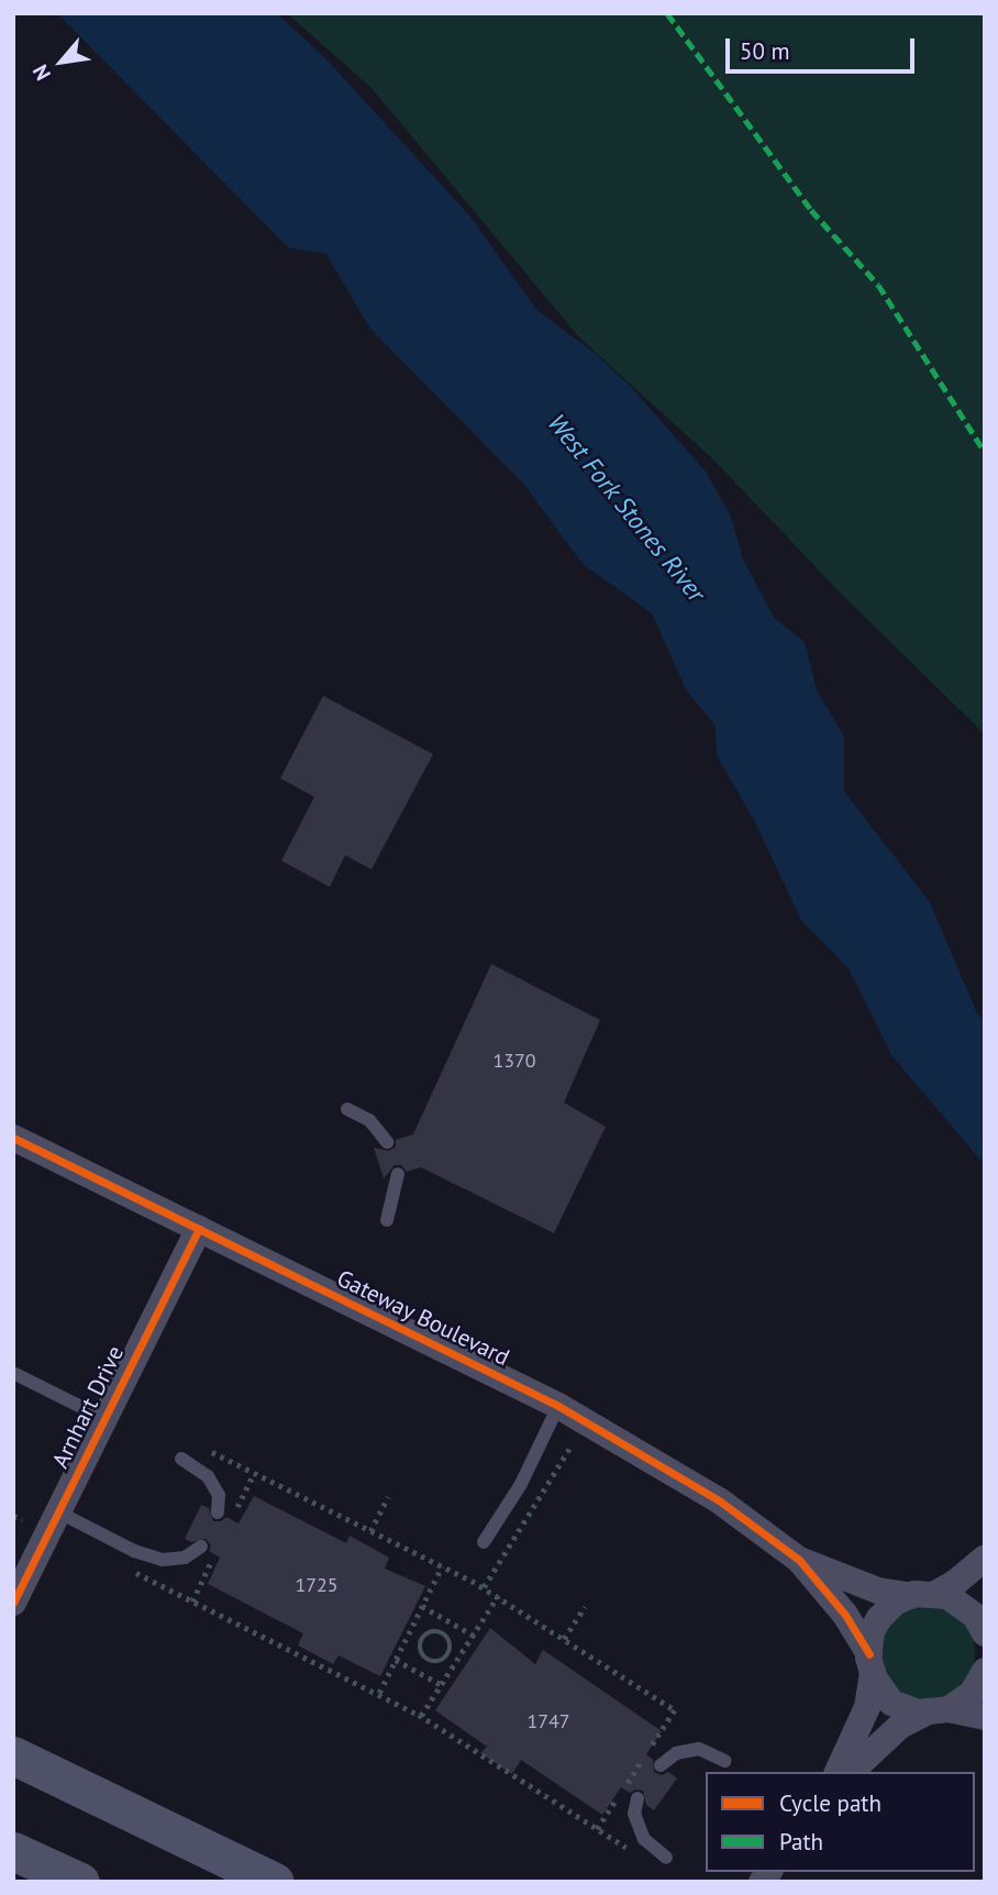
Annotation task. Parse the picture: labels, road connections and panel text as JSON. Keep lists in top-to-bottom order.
{
  "streets": {
    "street": ["Gateway Boulevard", "Arnhart Drive"]
  },
  "crossings": [
    ["Gateway Boulevard", "Arnhart Drive"]
  ],
  "water": ["West Fork Stones River"],
  "house_numbers": ["1370", "1725", "1747"],
  "legend": ["Cycle path", "Path"],
  "scale_bar": "50 m",
  "north": "bottom left"
}
